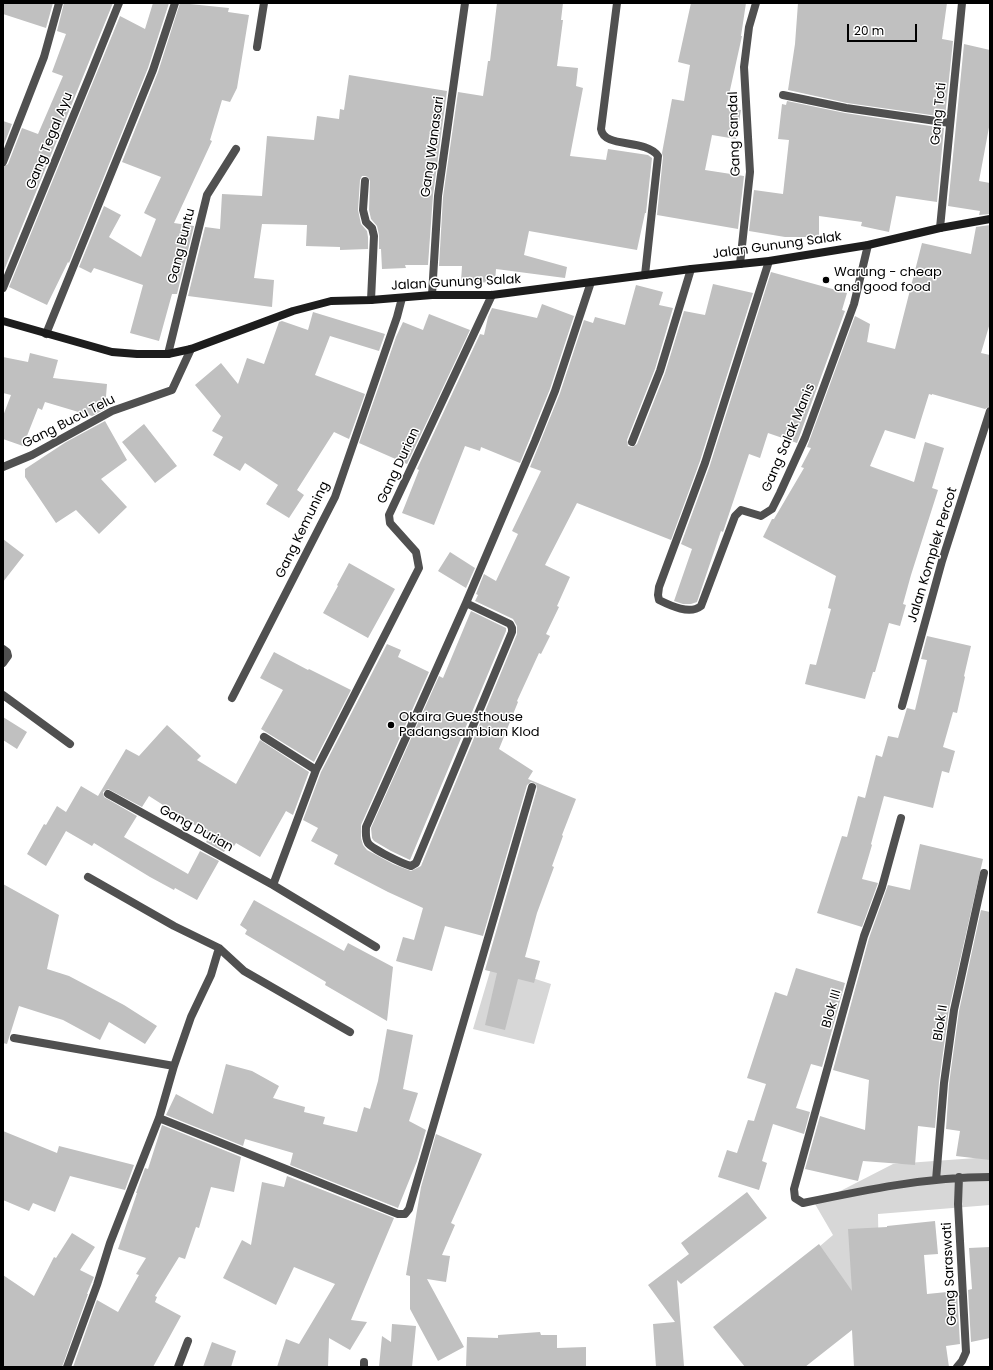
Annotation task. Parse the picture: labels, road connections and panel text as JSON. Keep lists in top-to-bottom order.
{
  "streets": {
    "street": [
      "Gang Toti",
      "Gang Sandal",
      "Gang Tegal Ayu",
      "Gang Wanasari",
      "Gang Buntu",
      "Jalan Gunung Salak",
      "Gang Bucu Telu",
      "Gang Salak Manis",
      "Gang Durian",
      "Gang Kemuning",
      "Jalan Komplek Percot",
      "Blok III",
      "Blok II",
      "Gang Saraswati"
    ]
  },
  "crossings": [
    ["Gang Toti", "Jalan Gunung Salak"],
    ["Gang Sandal", "Jalan Gunung Salak"],
    ["Gang Wanasari", "Jalan Gunung Salak"],
    ["Gang Buntu", "Jalan Gunung Salak"],
    ["Jalan Gunung Salak", "Gang Bucu Telu"],
    ["Jalan Gunung Salak", "Gang Salak Manis"],
    ["Jalan Gunung Salak", "Gang Durian"],
    ["Jalan Gunung Salak", "Gang Kemuning"],
    ["Blok III", "Blok II"]
  ],
  "places": ["Warung - cheap and good food", "Okaira Guesthouse Padangsambian Klod"],
  "scale_bar": "20 m"
}
